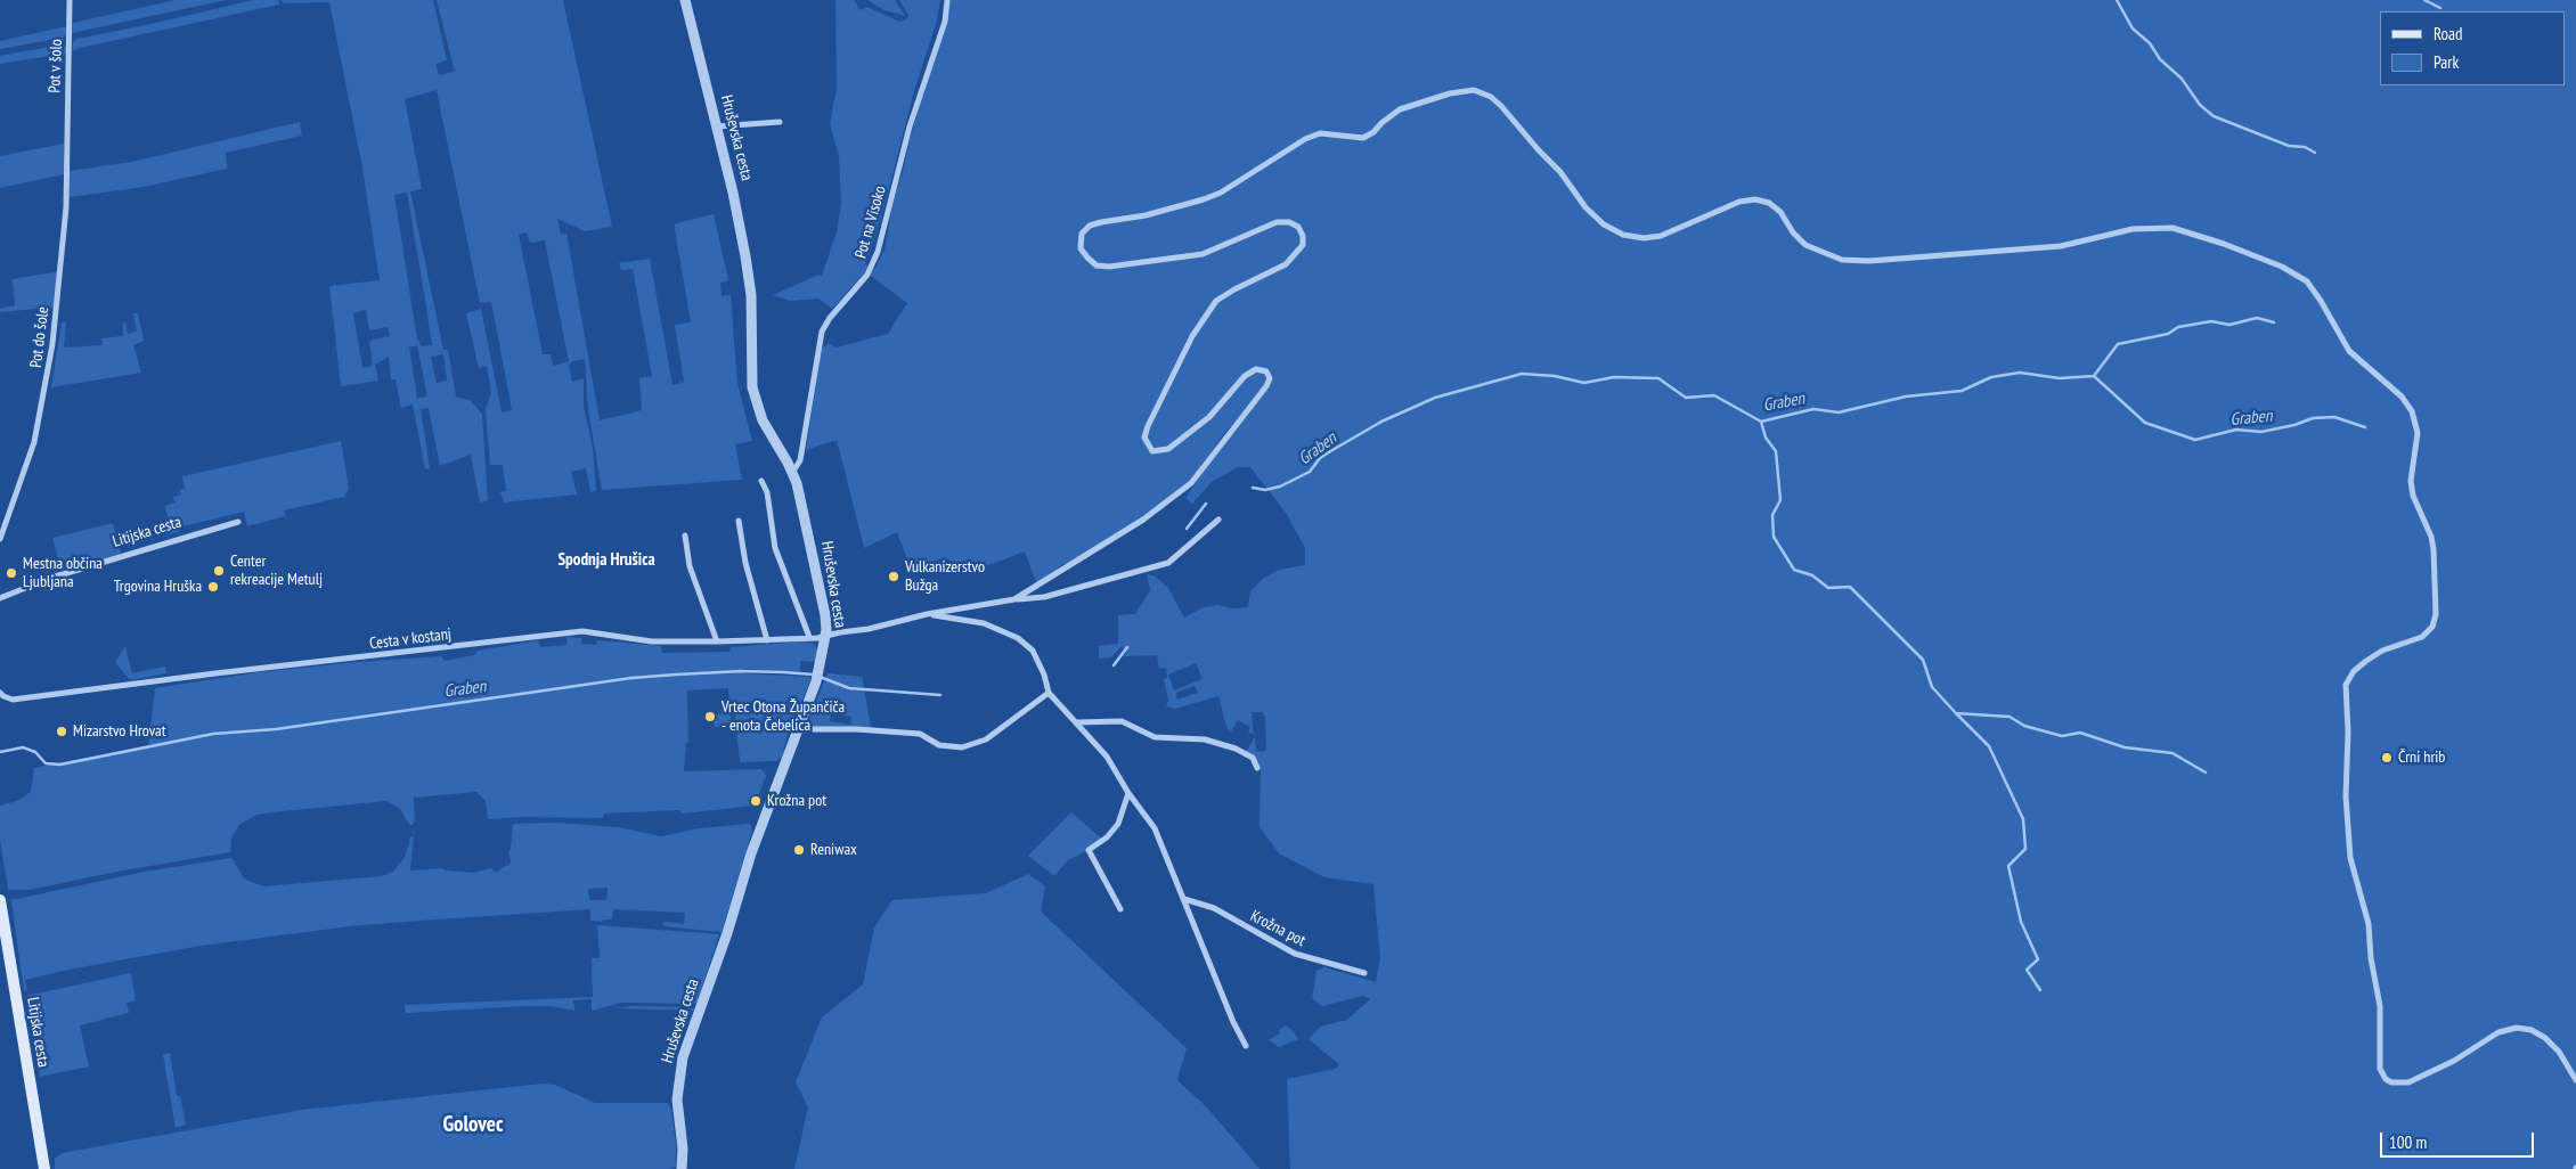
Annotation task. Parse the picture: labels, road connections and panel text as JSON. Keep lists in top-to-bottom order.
{
  "streets": {
    "main road": ["Litijska cesta"],
    "street": [
      "Pot v šolo",
      "Hruševska cesta",
      "Pot na Visoko",
      "Pot do šole",
      "Cesta v kostanj",
      "Krožna pot"
    ]
  },
  "crossings": [
    ["Pot v šolo", "Pot do šole"],
    ["Hruševska cesta", "Pot na Visoko"],
    ["Hruševska cesta", "Cesta v kostanj"]
  ],
  "districts": ["Spodnja Hrušica", "Golovec"],
  "water": ["Graben"],
  "places": [
    "Center rekreacije Metulj",
    "Mestna občina Ljubljana",
    "Vulkanizerstvo Bužga",
    "Trgovina Hruška",
    "Vrtec Otona Župančiča - enota Čebelica",
    "Mizarstvo Hrovat",
    "Črni hrib",
    "Krožna pot",
    "Reniwax"
  ],
  "legend": ["Road", "Park"],
  "scale_bar": "100 m"
}
